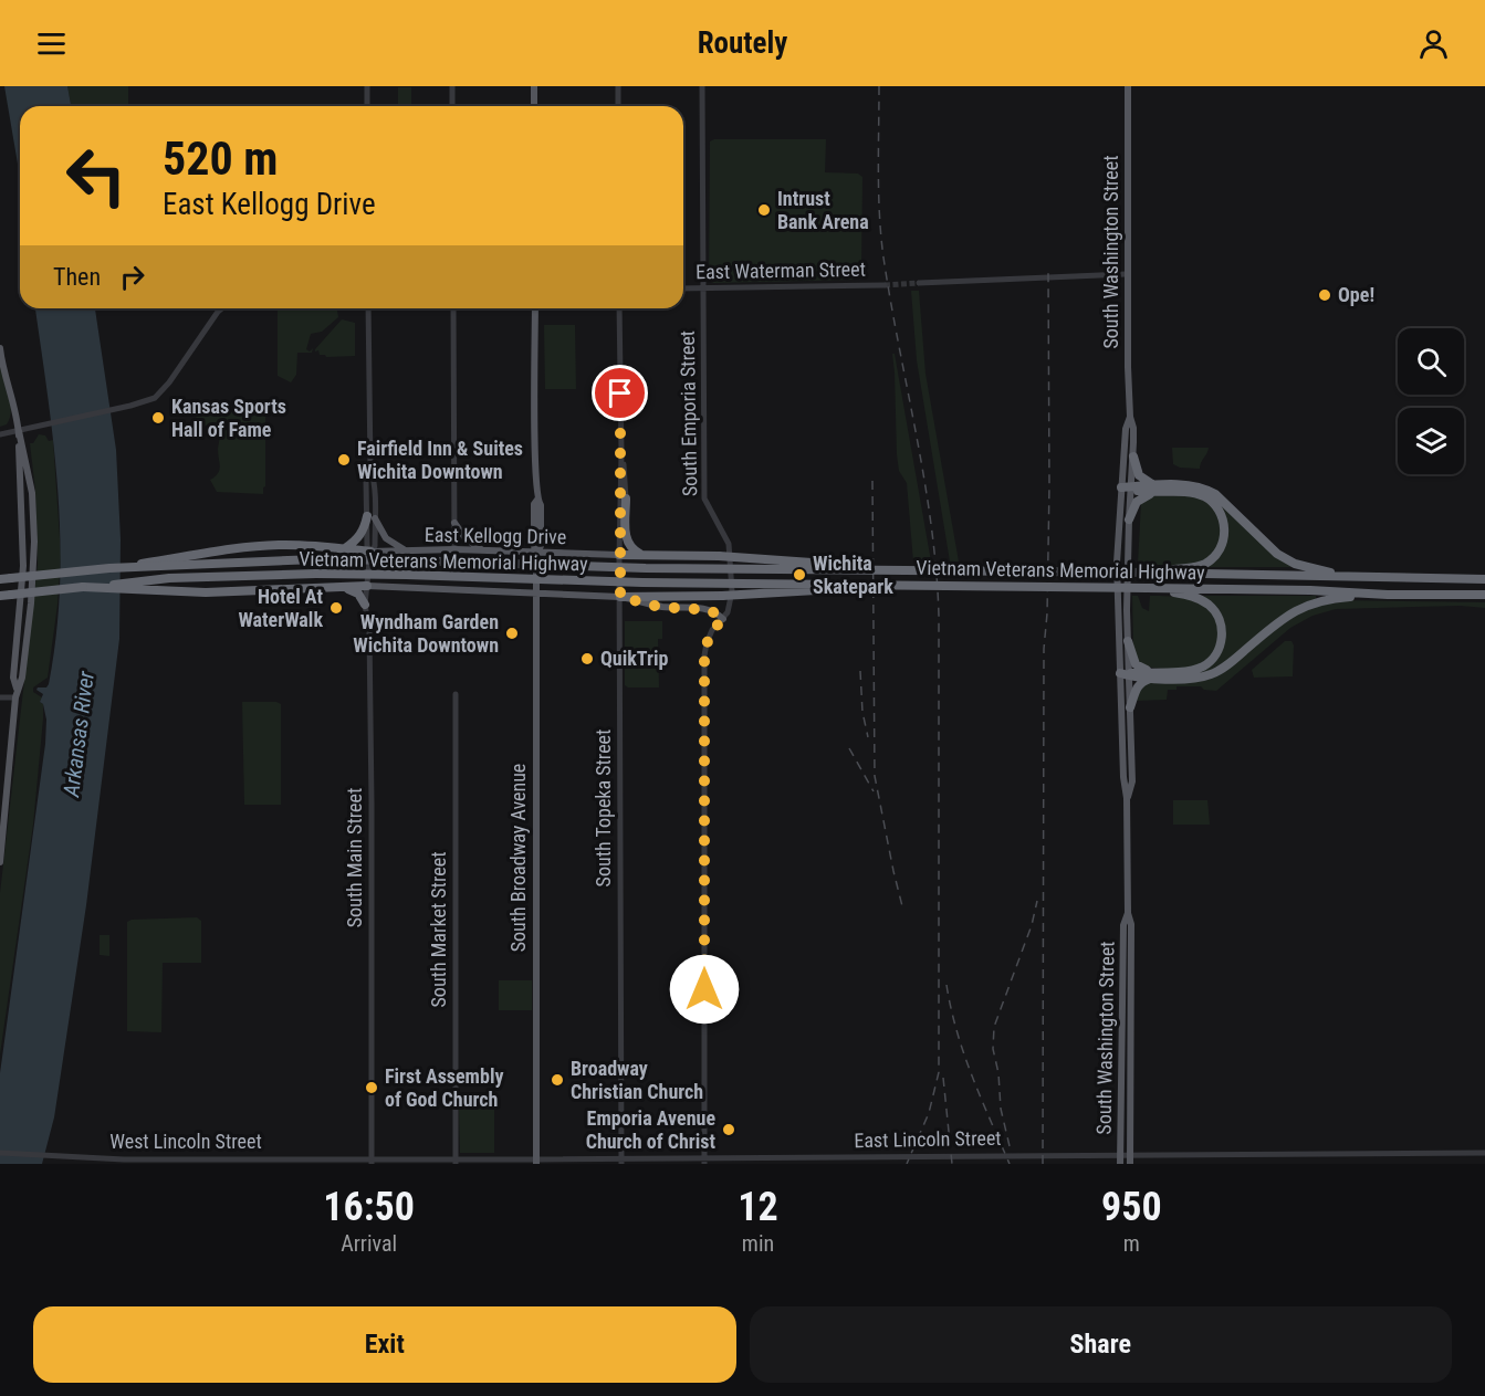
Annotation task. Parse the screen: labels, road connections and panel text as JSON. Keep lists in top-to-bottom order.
{
  "streets": {
    "highway": ["Vietnam Veterans Memorial Highway"],
    "main road": ["South Washington Street", "East Kellogg Drive", "South Broadway Avenue"],
    "street": [
      "East Waterman Street",
      "South Emporia Street",
      "South Topeka Street",
      "South Main Street",
      "South Market Street",
      "East Lincoln Street",
      "West Lincoln Street"
    ]
  },
  "crossings": [
    ["South Washington Street", "East Lincoln Street"],
    ["East Waterman Street", "South Emporia Street"],
    ["South Emporia Street", "East Lincoln Street"],
    ["East Kellogg Drive", "South Topeka Street"],
    ["East Kellogg Drive", "South Main Street"],
    ["East Kellogg Drive", "South Broadway Avenue"],
    ["South Topeka Street", "East Lincoln Street"],
    ["South Main Street", "East Lincoln Street"],
    ["South Main Street", "West Lincoln Street"],
    ["South Broadway Avenue", "East Lincoln Street"],
    ["South Market Street", "East Lincoln Street"],
    ["East Lincoln Street", "West Lincoln Street"]
  ],
  "water": ["Arkansas River"],
  "places": [
    "Intrust Bank Arena",
    "Ope!",
    "Kansas Sports Hall of Fame",
    "Fairfield Inn & Suites Wichita Downtown",
    "Wichita Skatepark",
    "Hotel At WaterWalk",
    "Wyndham Garden Wichita Downtown",
    "QuikTrip",
    "Broadway Christian Church",
    "First Assembly of God Church",
    "Emporia Avenue Church of Christ"
  ],
  "page": {
    "header": "Routely",
    "turn": ["520 m", "East Kellogg Drive"],
    "then": "Then",
    "eta": [
      "16:50",
      "Arrival",
      "12",
      "min",
      "950",
      "m"
    ],
    "buttons": ["Exit", "Share"]
  }
}
